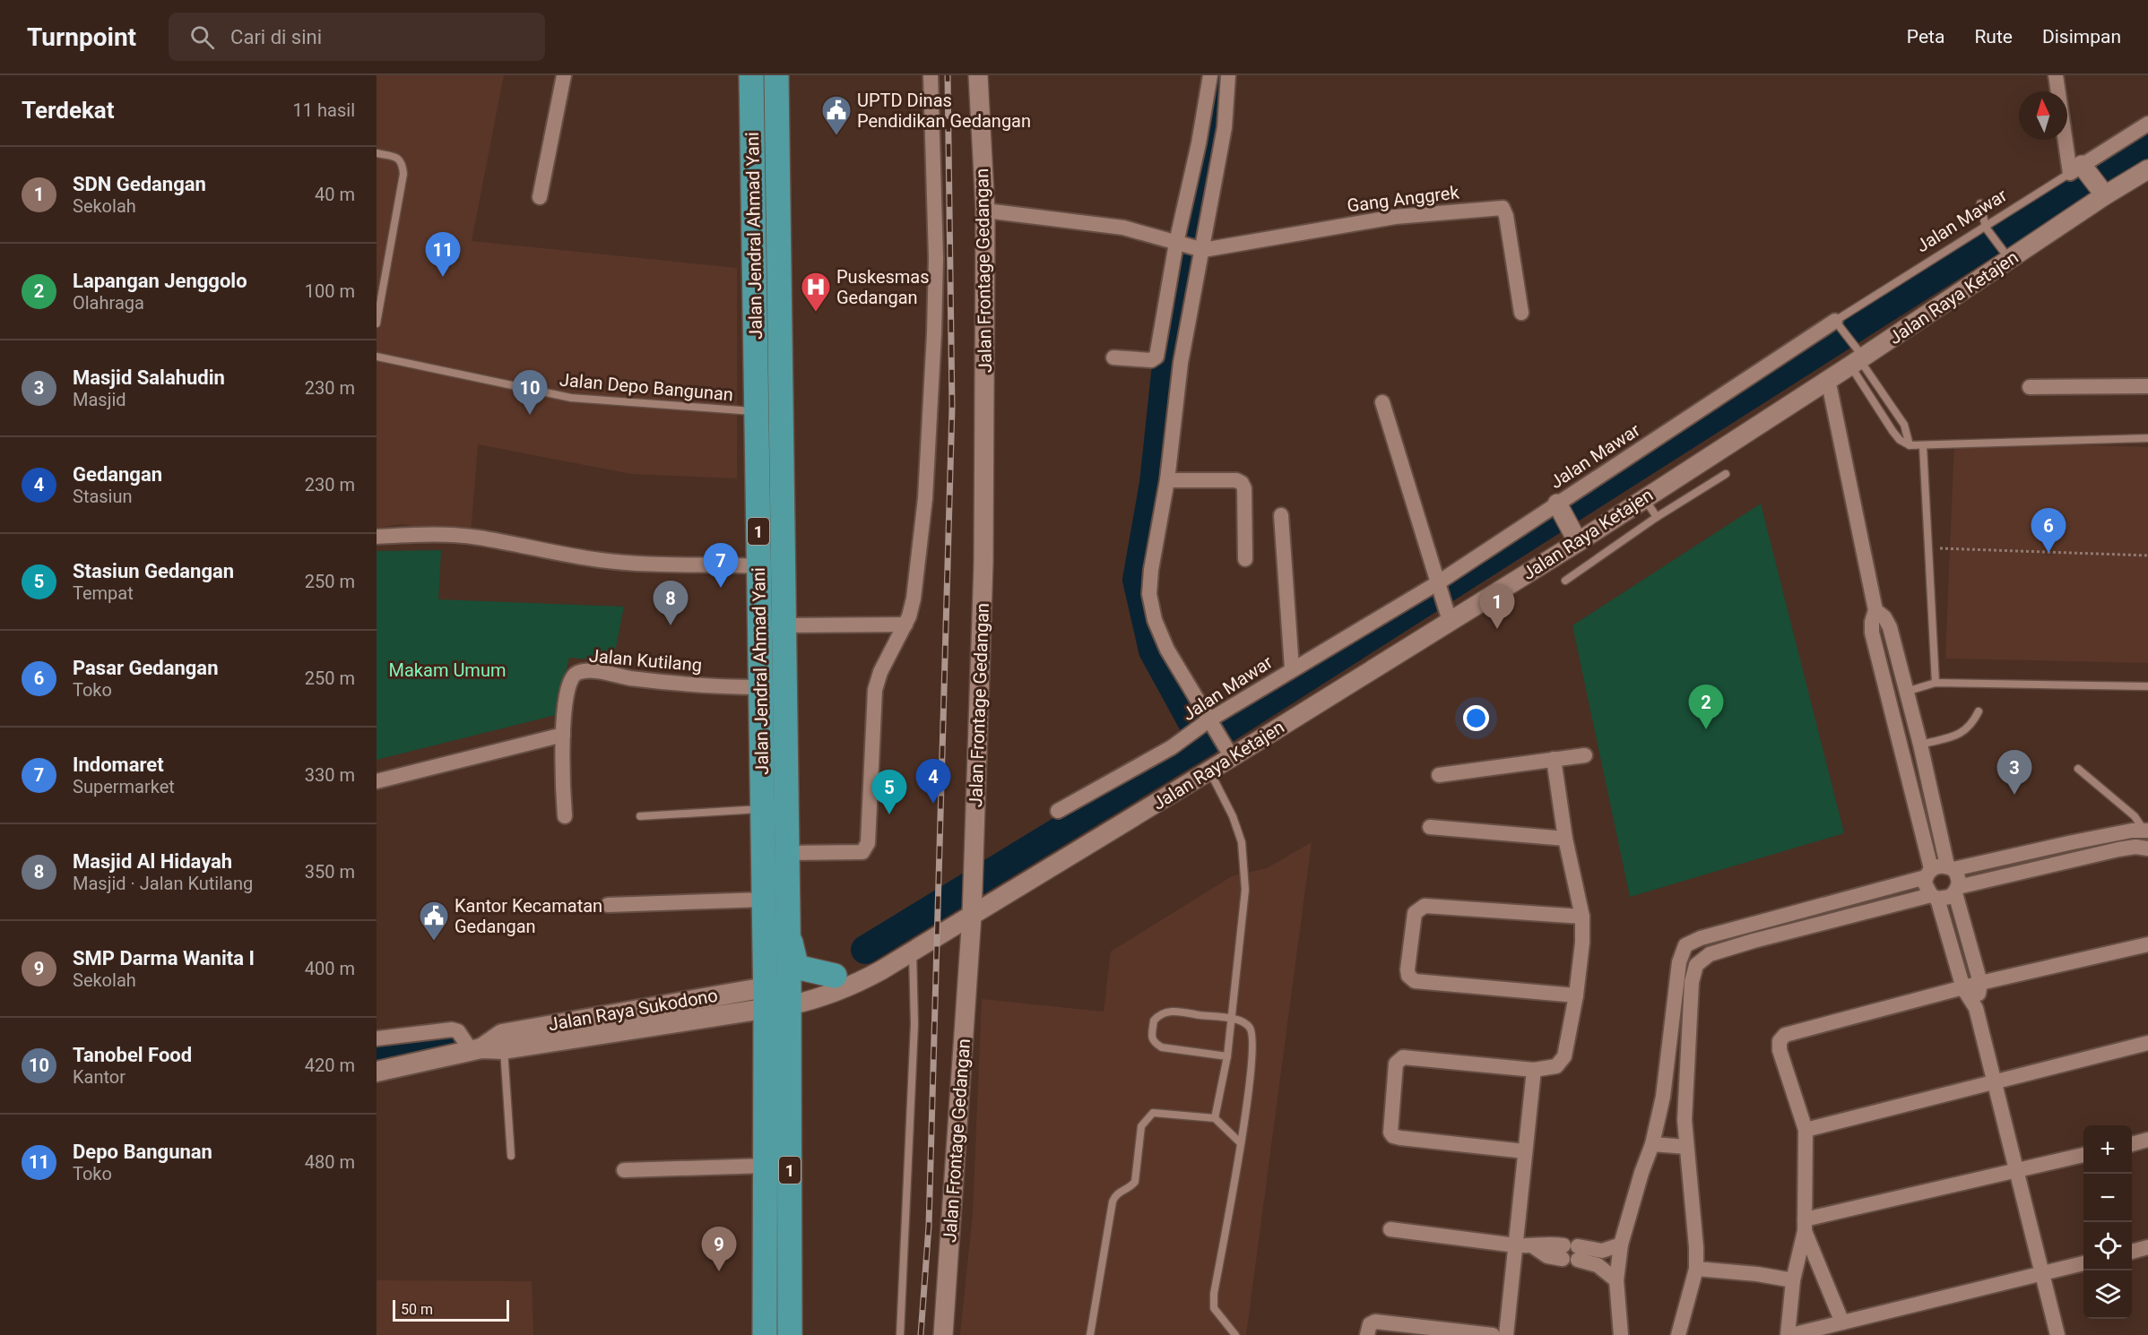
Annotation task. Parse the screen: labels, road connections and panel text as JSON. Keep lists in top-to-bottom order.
{
  "streets": {
    "highway": ["Jalan Jendral Ahmad Yani", "1"],
    "main road": ["Jalan Raya Sukodono"],
    "street": [
      "Gang Anggrek",
      "Jalan Mawar",
      "Jalan Frontage Gedangan",
      "Jalan Raya Ketajen",
      "Jalan Kutilang"
    ],
    "lane": ["Jalan Depo Bangunan"]
  },
  "crossings": [
    ["Jalan Mawar", "Jalan Raya Ketajen"],
    ["Jalan Jendral Ahmad Yani", "Jalan Raya Ketajen"],
    ["Jalan Jendral Ahmad Yani", "Jalan Depo Bangunan"],
    ["Jalan Jendral Ahmad Yani", "1"],
    ["Jalan Jendral Ahmad Yani", "Jalan Kutilang"],
    ["Jalan Jendral Ahmad Yani", "Jalan Raya Sukodono"],
    ["Jalan Frontage Gedangan", "Jalan Raya Ketajen"],
    ["Jalan Raya Ketajen", "1"],
    ["Jalan Raya Ketajen", "Jalan Raya Sukodono"],
    ["1", "Jalan Raya Sukodono"]
  ],
  "parks": ["Makam Umum"],
  "places": {
    "public building": ["UPTD Dinas Pendidikan Gedangan", "Kantor Kecamatan Gedangan"],
    "hospital": ["Puskesmas Gedangan"]
  },
  "scale_bar": "50 m",
  "north": "top",
  "page": {
    "header": "Turnpoint",
    "search": "Cari di sini",
    "nav": ["Peta", "Rute", "Disimpan"],
    "heading": ["Terdekat", "11 hasil"],
    "list": [
      {
        "mark": "1",
        "name": "SDN Gedangan",
        "note": "Sekolah",
        "value": "40 m"
      },
      {
        "mark": "2",
        "name": "Lapangan Jenggolo",
        "note": "Olahraga",
        "value": "100 m"
      },
      {
        "mark": "3",
        "name": "Masjid Salahudin",
        "note": "Masjid",
        "value": "230 m"
      },
      {
        "mark": "4",
        "name": "Gedangan",
        "note": "Stasiun",
        "value": "230 m"
      },
      {
        "mark": "5",
        "name": "Stasiun Gedangan",
        "note": "Tempat",
        "value": "250 m"
      },
      {
        "mark": "6",
        "name": "Pasar Gedangan",
        "note": "Toko",
        "value": "250 m"
      },
      {
        "mark": "7",
        "name": "Indomaret",
        "note": "Supermarket",
        "value": "330 m"
      },
      {
        "mark": "8",
        "name": "Masjid Al Hidayah",
        "note": "Masjid · Jalan Kutilang",
        "value": "350 m"
      },
      {
        "mark": "9",
        "name": "SMP Darma Wanita I",
        "note": "Sekolah",
        "value": "400 m"
      },
      {
        "mark": "10",
        "name": "Tanobel Food",
        "note": "Kantor",
        "value": "420 m"
      },
      {
        "mark": "11",
        "name": "Depo Bangunan",
        "note": "Toko",
        "value": "480 m"
      }
    ],
    "pins": [
      "11",
      "10",
      "6",
      "7",
      "8",
      "1",
      "2",
      "3",
      "4",
      "5",
      "9"
    ],
    "map_buttons": ["+", "−"],
    "scale": "50 m"
  }
}
